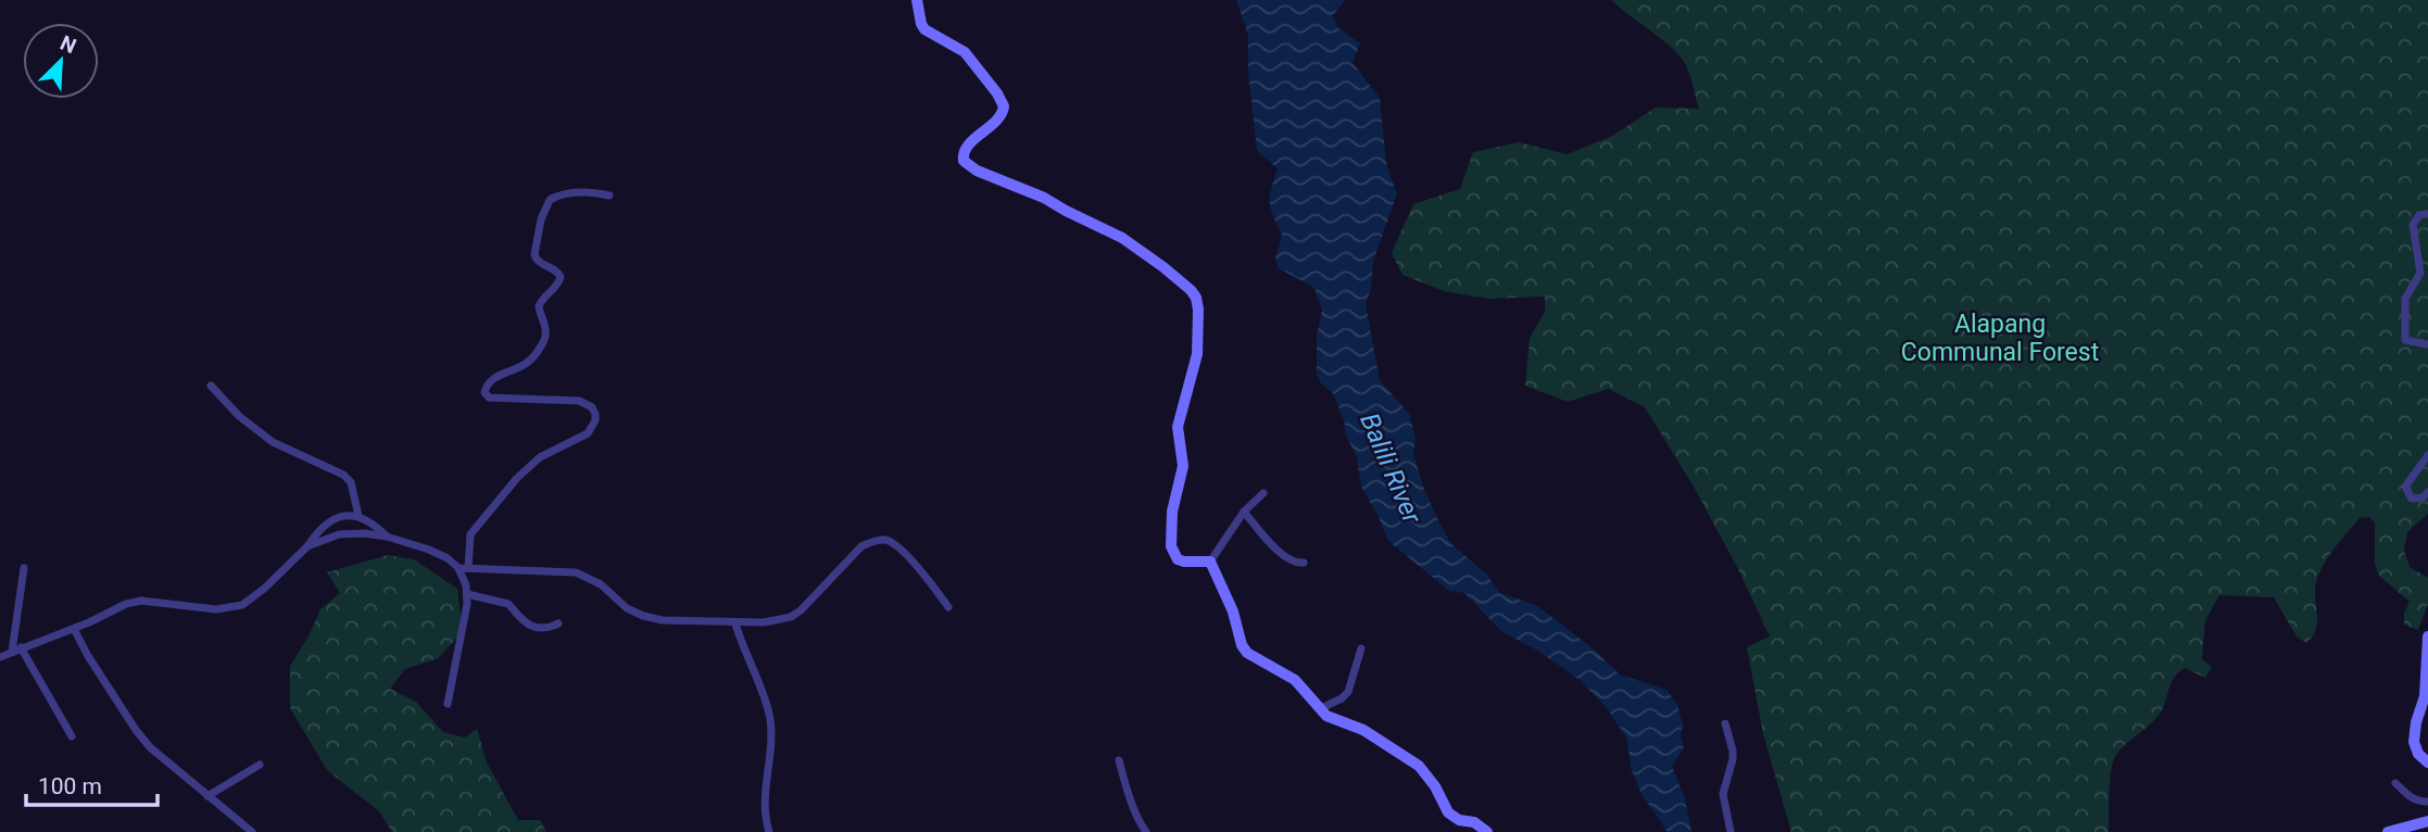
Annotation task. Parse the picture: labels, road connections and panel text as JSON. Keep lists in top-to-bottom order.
{
  "water": ["Balili River"],
  "parks": ["Alapang Communal Forest"],
  "scale_bar": "100 m",
  "north": "top right"
}
